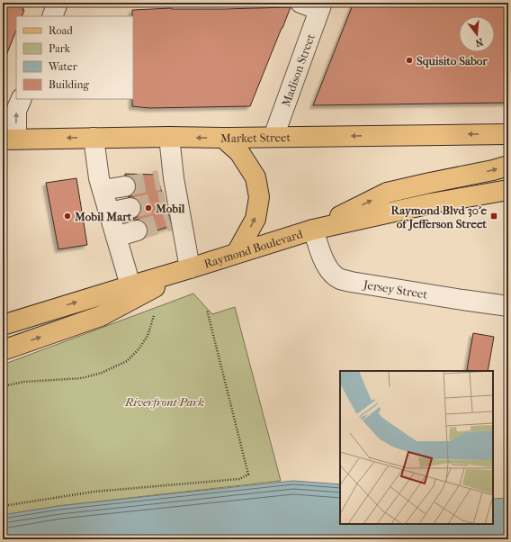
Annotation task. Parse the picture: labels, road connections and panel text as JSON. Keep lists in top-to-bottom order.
{
  "streets": {
    "main road": ["Market Street", "Raymond Boulevard"],
    "street": ["Madison Street", "Jersey Street"]
  },
  "crossings": [
    ["Madison Street", "Market Street"],
    ["Raymond Boulevard", "Jersey Street"]
  ],
  "parks": ["Riverfront Park"],
  "places": {
    "other": ["Squisito Sabor", "Mobil", "Mobil Mart"],
    "transit": ["Raymond Blvd 30'e of Jefferson Street"]
  },
  "legend": [
    "Road",
    "Park",
    "Water",
    "Building"
  ],
  "north": "bottom"
}
